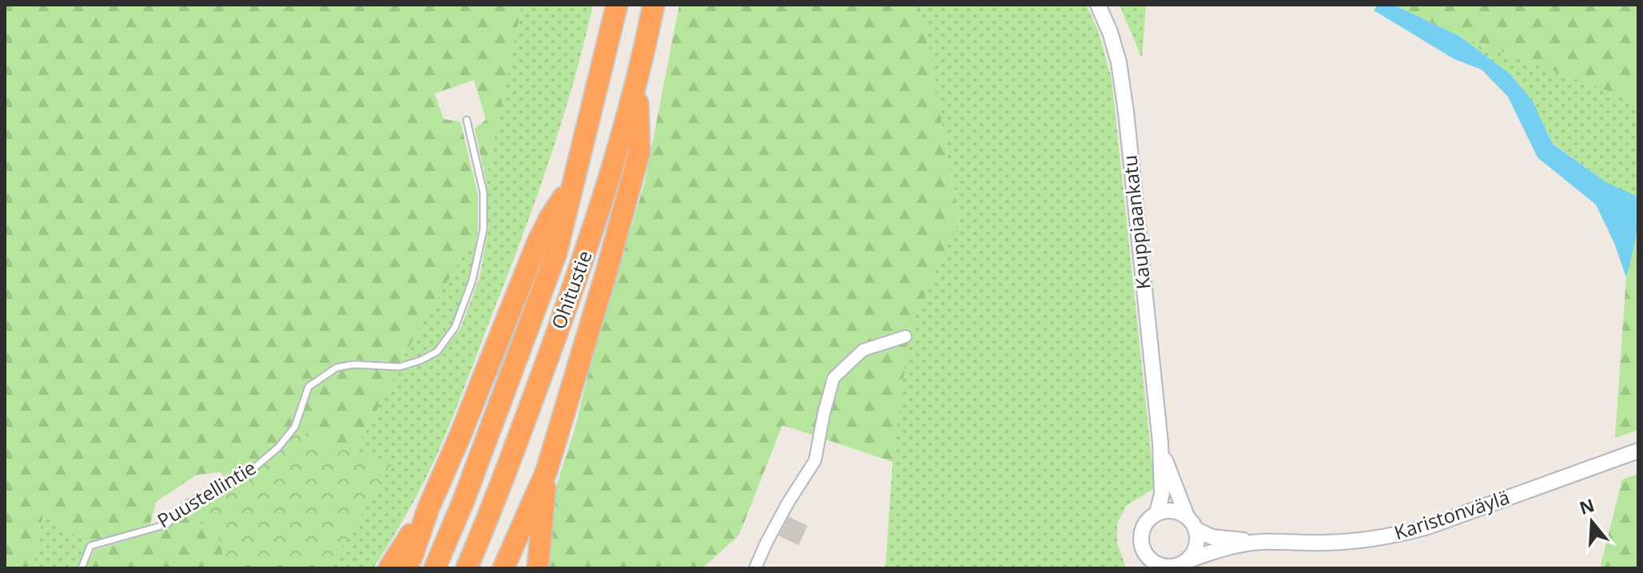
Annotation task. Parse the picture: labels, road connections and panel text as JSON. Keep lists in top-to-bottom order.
{
  "streets": {
    "highway": ["Ohitustie"],
    "street": ["Kauppiaankatu", "Karistonväylä"],
    "lane": ["Puustellintie"]
  },
  "crossings": [
    ["Kauppiaankatu", "Karistonväylä"]
  ],
  "north": "top"
}
